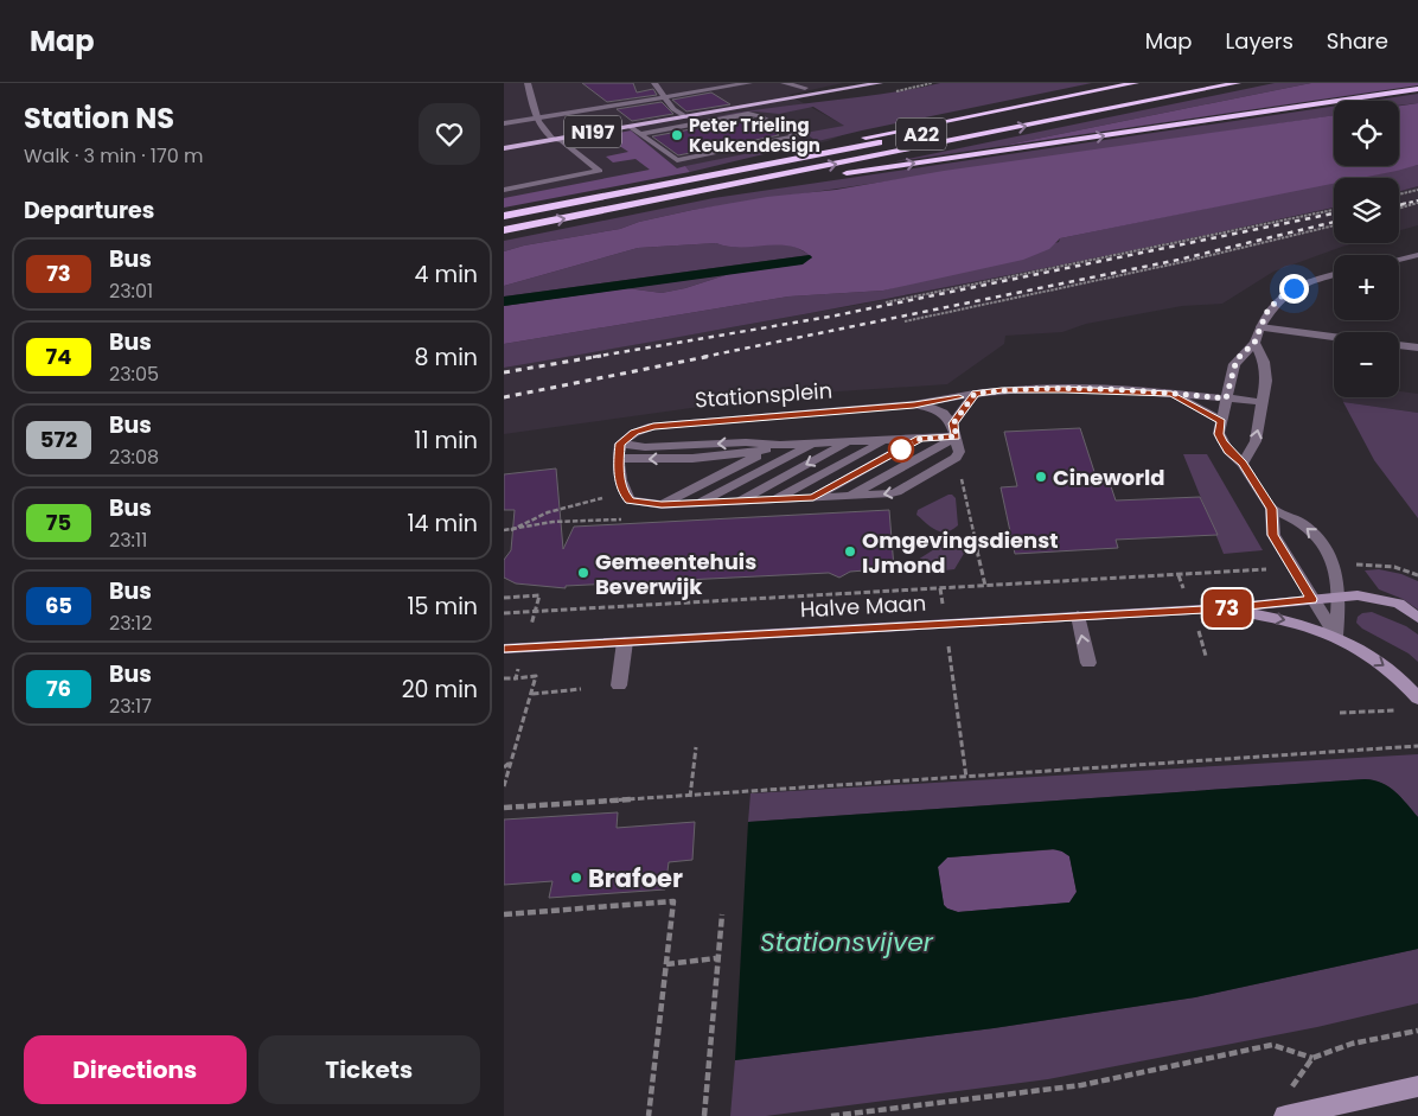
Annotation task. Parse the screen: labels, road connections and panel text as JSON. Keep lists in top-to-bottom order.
{
  "streets": {
    "highway": ["A22"],
    "main road": ["N197", "Halve Maan"],
    "street": ["Stationsplein"]
  },
  "water": ["Stationsvijver"],
  "places": [
    "Peter Trieling Keukendesign",
    "Cineworld",
    "Omgevingsdienst IJmond",
    "Gemeentehuis Beverwijk",
    "Brafoer"
  ],
  "lines": ["bus line 73"],
  "page": {
    "header": "Map",
    "nav": ["Map", "Layers", "Share"],
    "heading": [
      ["Station NS", "Walk · 3 min · 170 m"],
      "Departures"
    ],
    "on_map": "73",
    "map_buttons": ["+", "−"],
    "list": [
      {
        "mark": "73",
        "name": "Bus",
        "note": "23:01",
        "value": "4 min"
      },
      {
        "mark": "74",
        "name": "Bus",
        "note": "23:05",
        "value": "8 min"
      },
      {
        "mark": "572",
        "name": "Bus",
        "note": "23:08",
        "value": "11 min"
      },
      {
        "mark": "75",
        "name": "Bus",
        "note": "23:11",
        "value": "14 min"
      },
      {
        "mark": "65",
        "name": "Bus",
        "note": "23:12",
        "value": "15 min"
      },
      {
        "mark": "76",
        "name": "Bus",
        "note": "23:17",
        "value": "20 min"
      }
    ],
    "buttons": ["Directions", "Tickets"]
  }
}
